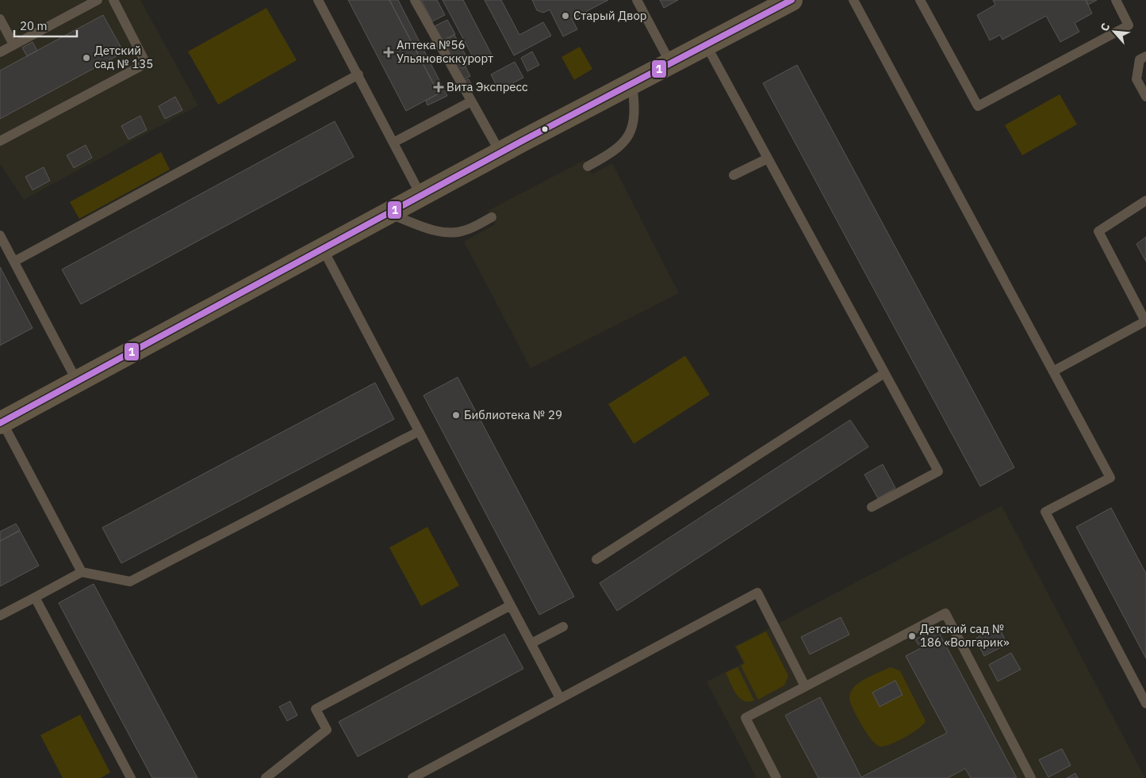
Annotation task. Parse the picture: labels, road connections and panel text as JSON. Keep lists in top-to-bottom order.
{
  "places": {
    "other": [
      "Старый Двор",
      "Детский сад № 135",
      "Библиотека № 29",
      "Детский сад № 186 «Волгарик»"
    ],
    "health": ["Аптека №56 Ульяновсккурорт", "Вита Экспресс"]
  },
  "lines": ["transit line 1"],
  "scale_bar": "20 m",
  "north": "top left"
}
